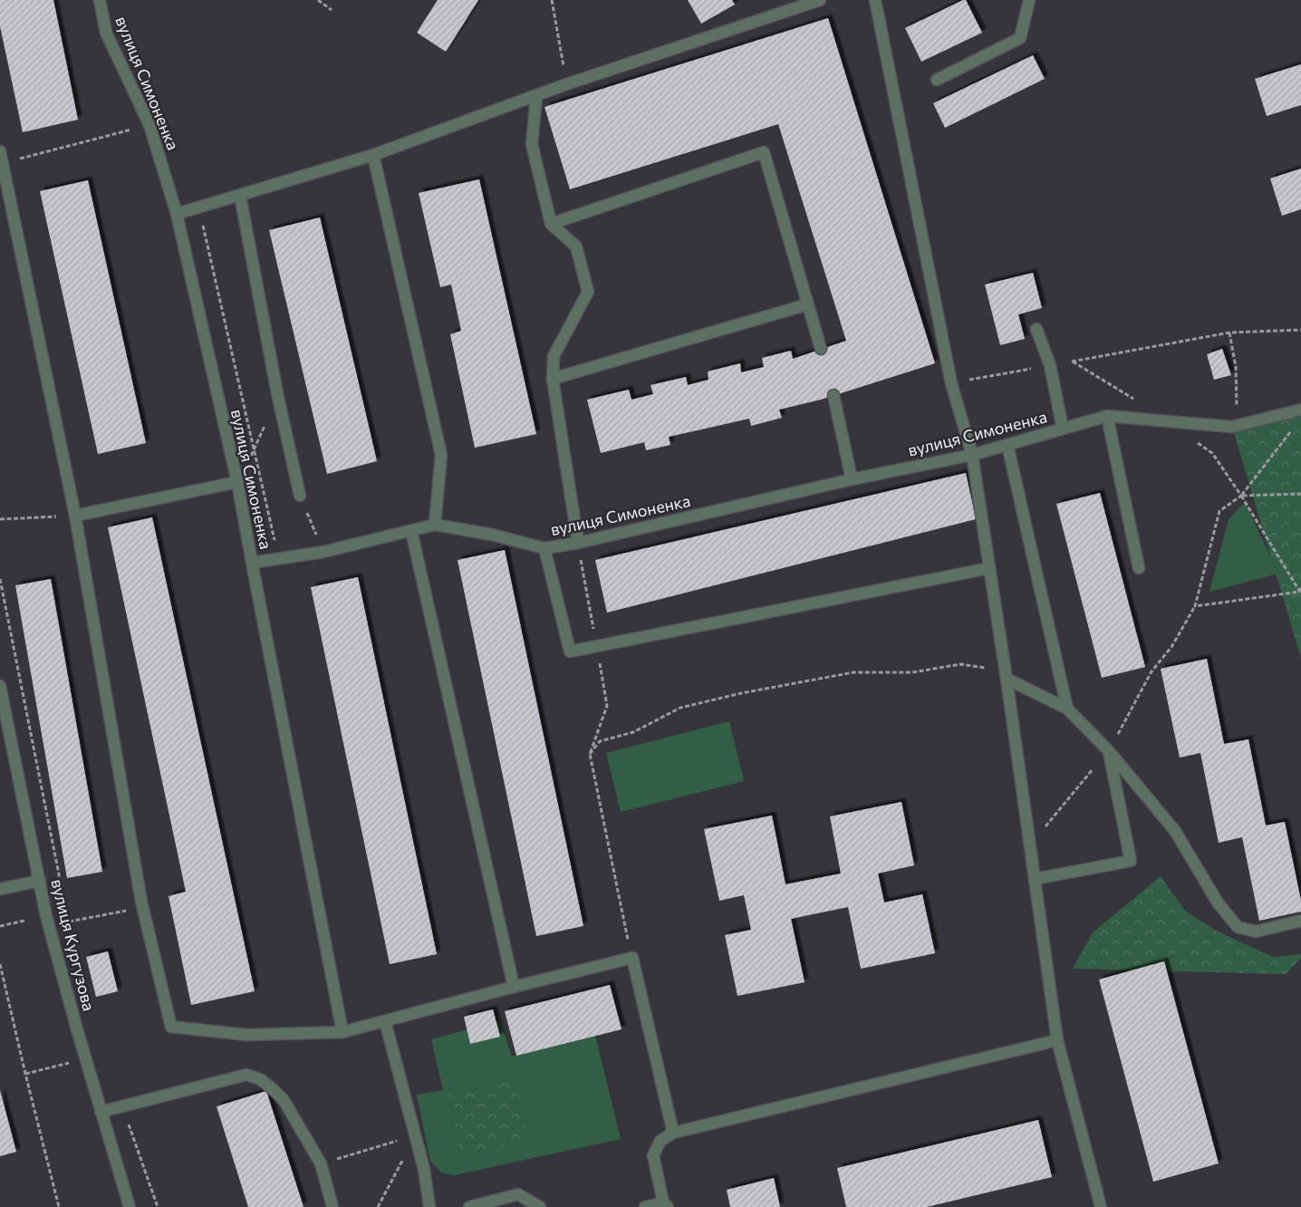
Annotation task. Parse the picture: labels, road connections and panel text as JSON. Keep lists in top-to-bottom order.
{
  "streets": {
    "street": ["вулиця Симоненка", "вулиця Кургузова"]
  }
}
